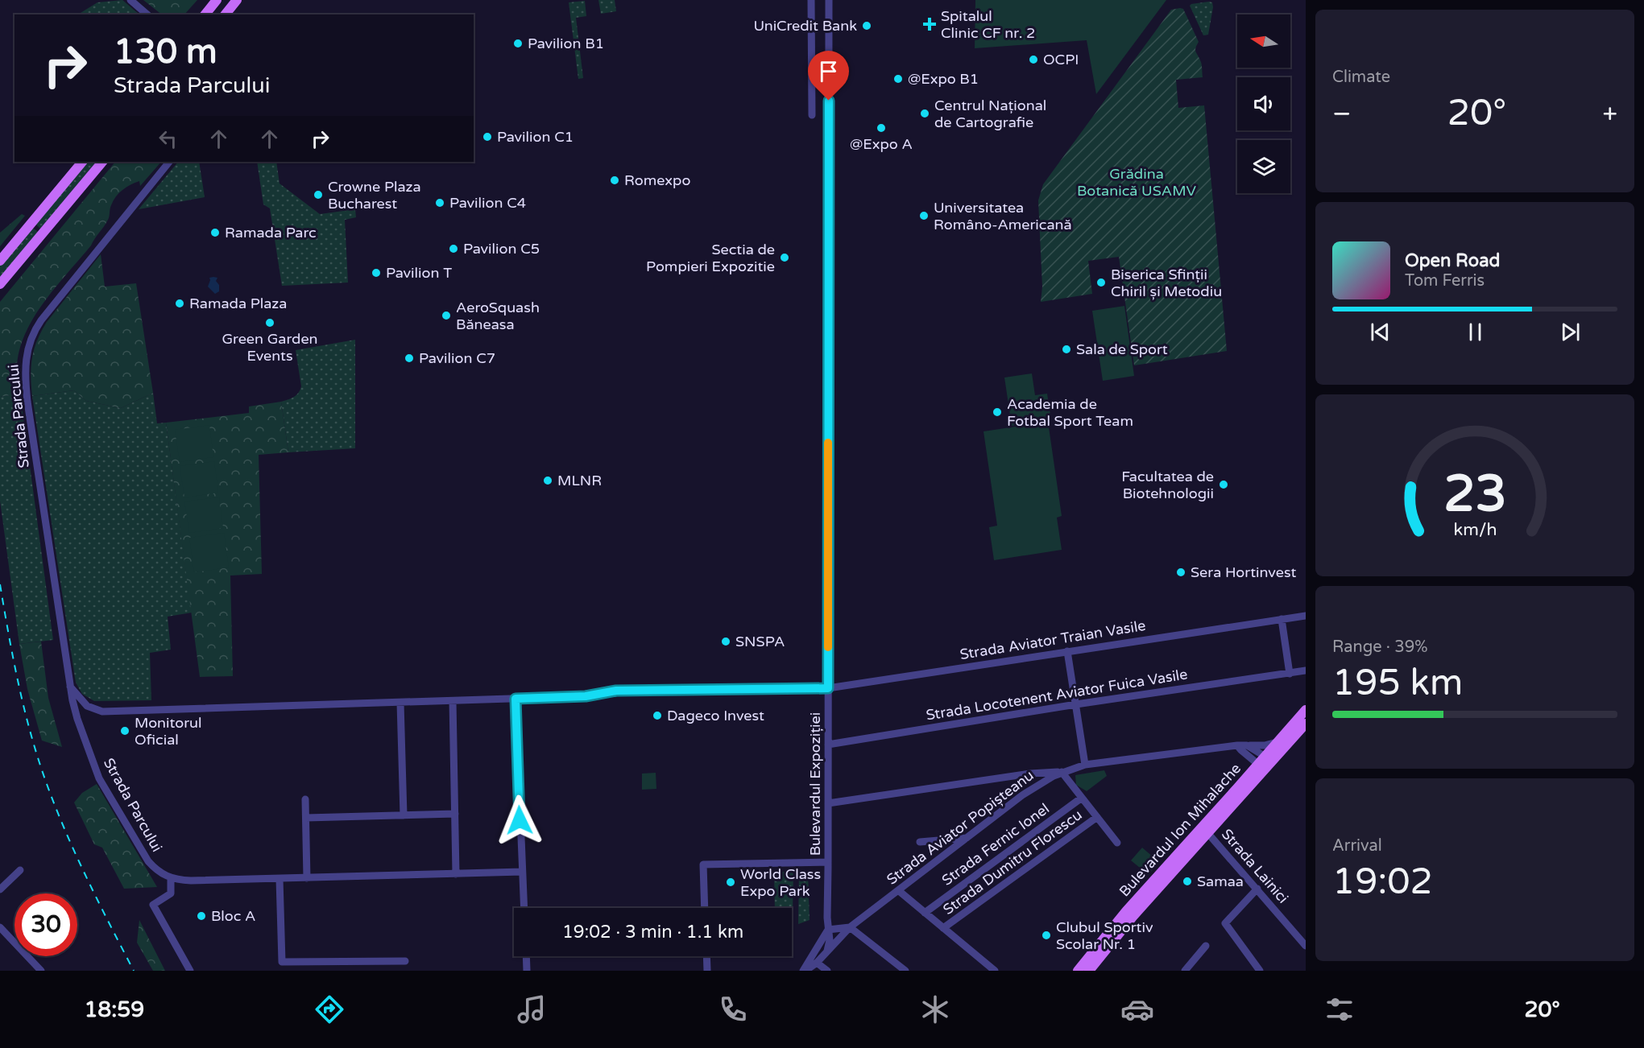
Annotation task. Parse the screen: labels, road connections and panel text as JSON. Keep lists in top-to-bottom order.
{
  "streets": {
    "main road": ["Bulevardul Ion Mihalache"],
    "street": [
      "Strada Parcului",
      "Strada Aviator Traian Vasile",
      "Strada Locotenent Aviator Fuica Vasile",
      "Bulevardul Expoziției",
      "Strada Aviator Popișteanu",
      "Strada Fernic Ionel",
      "Strada Dumitru Florescu",
      "Strada Lainici"
    ]
  },
  "crossings": [
    ["Strada Aviator Traian Vasile", "Bulevardul Expoziției"],
    ["Strada Locotenent Aviator Fuica Vasile", "Bulevardul Expoziției"],
    ["Bulevardul Expoziției", "Strada Aviator Popișteanu"],
    ["Strada Aviator Popișteanu", "Bulevardul Ion Mihalache"],
    ["Bulevardul Ion Mihalache", "Strada Lainici"]
  ],
  "parks": ["Grădina Botanică USAMV"],
  "places": {
    "health": ["Spitalul Clinic CF nr. 2"],
    "other": [
      "UniCredit Bank",
      "Pavilion B1",
      "OCPI",
      "@Expo B1",
      "Centrul Național de Cartografie",
      "@Expo A",
      "Pavilion C1",
      "Romexpo",
      "Crowne Plaza Bucharest",
      "Pavilion C4",
      "Universitatea Româno-Americană",
      "Ramada Parc",
      "Pavilion C5",
      "Sectia de Pompieri Expozitie",
      "Pavilion T",
      "Biserica Sfinții Chiril și Metodiu",
      "Ramada Plaza",
      "AeroSquash Băneasa",
      "Green Garden Events",
      "Sala de Sport",
      "Pavilion C7",
      "Academia de Fotbal Sport Team",
      "MLNR",
      "Facultatea de Biotehnologii",
      "Sera Hortinvest",
      "SNSPA",
      "Dageco Invest",
      "Monitorul Oficial",
      "Samaa",
      "World Class Expo Park",
      "Bloc A",
      "Clubul Sportiv Scolar Nr. 1"
    ]
  },
  "north": "left",
  "page": {
    "tile": [
      "Climate",
      ["Range · 39%", "195 km"],
      ["Arrival", "19:02"]
    ],
    "turn": ["130 m", "Strada Parcului"],
    "heat": ["−", "20°", "+"],
    "song": ["Open Road", "Tom Ferris"],
    "limit": "30",
    "trip": "19:02 · 3 min · 1.1 km",
    "tabs": ["18:59", "20°"],
    "gauge": ["23", "km/h"]
  }
}
